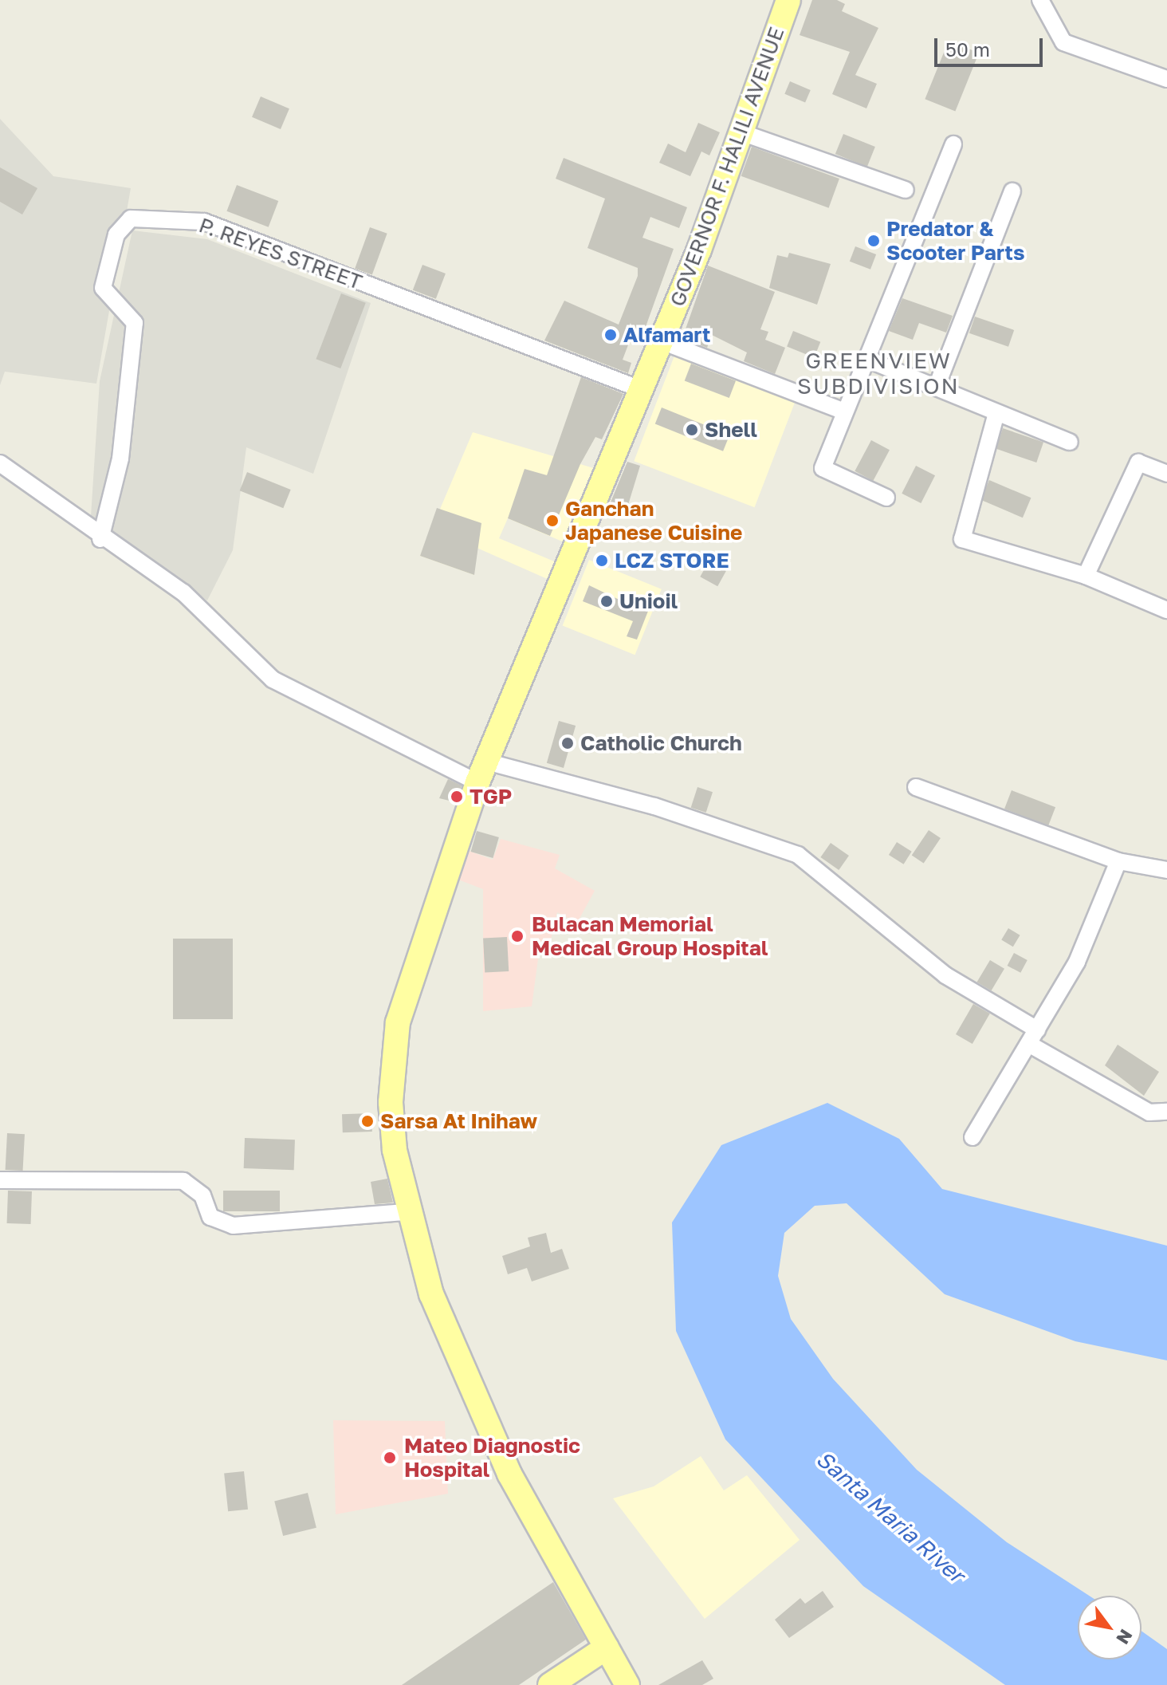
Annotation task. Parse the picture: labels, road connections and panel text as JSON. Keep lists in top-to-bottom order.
{
  "streets": {
    "main road": ["GOVERNOR F. HALILI AVENUE"],
    "street": ["P. REYES STREET"]
  },
  "crossings": [
    ["GOVERNOR F. HALILI AVENUE", "P. REYES STREET"]
  ],
  "districts": ["GREENVIEW SUBDIVISION"],
  "water": ["Santa Maria River"],
  "places": [
    "Predator & Scooter Parts",
    "Alfamart",
    "Shell",
    "Ganchan Japanese Cuisine",
    "LCZ STORE",
    "Unioil",
    "Catholic Church",
    "TGP",
    "Bulacan Memorial Medical Group Hospital",
    "Sarsa At Inihaw",
    "Mateo Diagnostic Hospital"
  ],
  "scale_bar": "50 m",
  "north": "bottom right"
}
